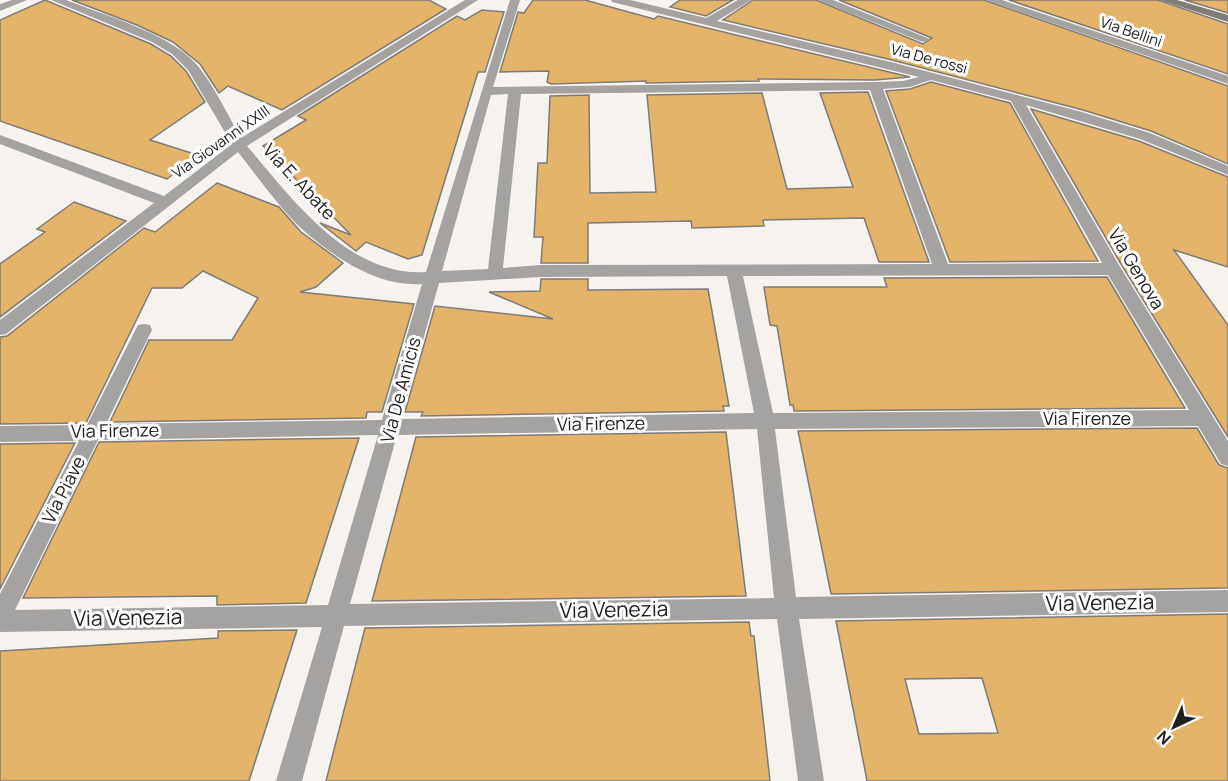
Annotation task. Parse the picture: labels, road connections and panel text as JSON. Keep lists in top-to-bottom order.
{
  "streets": {
    "street": [
      "Via Bellini",
      "Via De rossi",
      "Via Giovanni XXIII",
      "Via E. Abate",
      "Via Genova",
      "Via De Amicis",
      "Via Firenze",
      "Via Piave",
      "Via Venezia"
    ]
  },
  "crossings": [
    ["Via De rossi", "Via Genova"],
    ["Via Giovanni XXIII", "Via E. Abate"],
    ["Via E. Abate", "Via Genova"],
    ["Via E. Abate", "Via De Amicis"],
    ["Via Genova", "Via Firenze"],
    ["Via De Amicis", "Via Firenze"],
    ["Via De Amicis", "Via Venezia"],
    ["Via Firenze", "Via Piave"],
    ["Via Piave", "Via Venezia"]
  ],
  "north": "bottom left"
}
